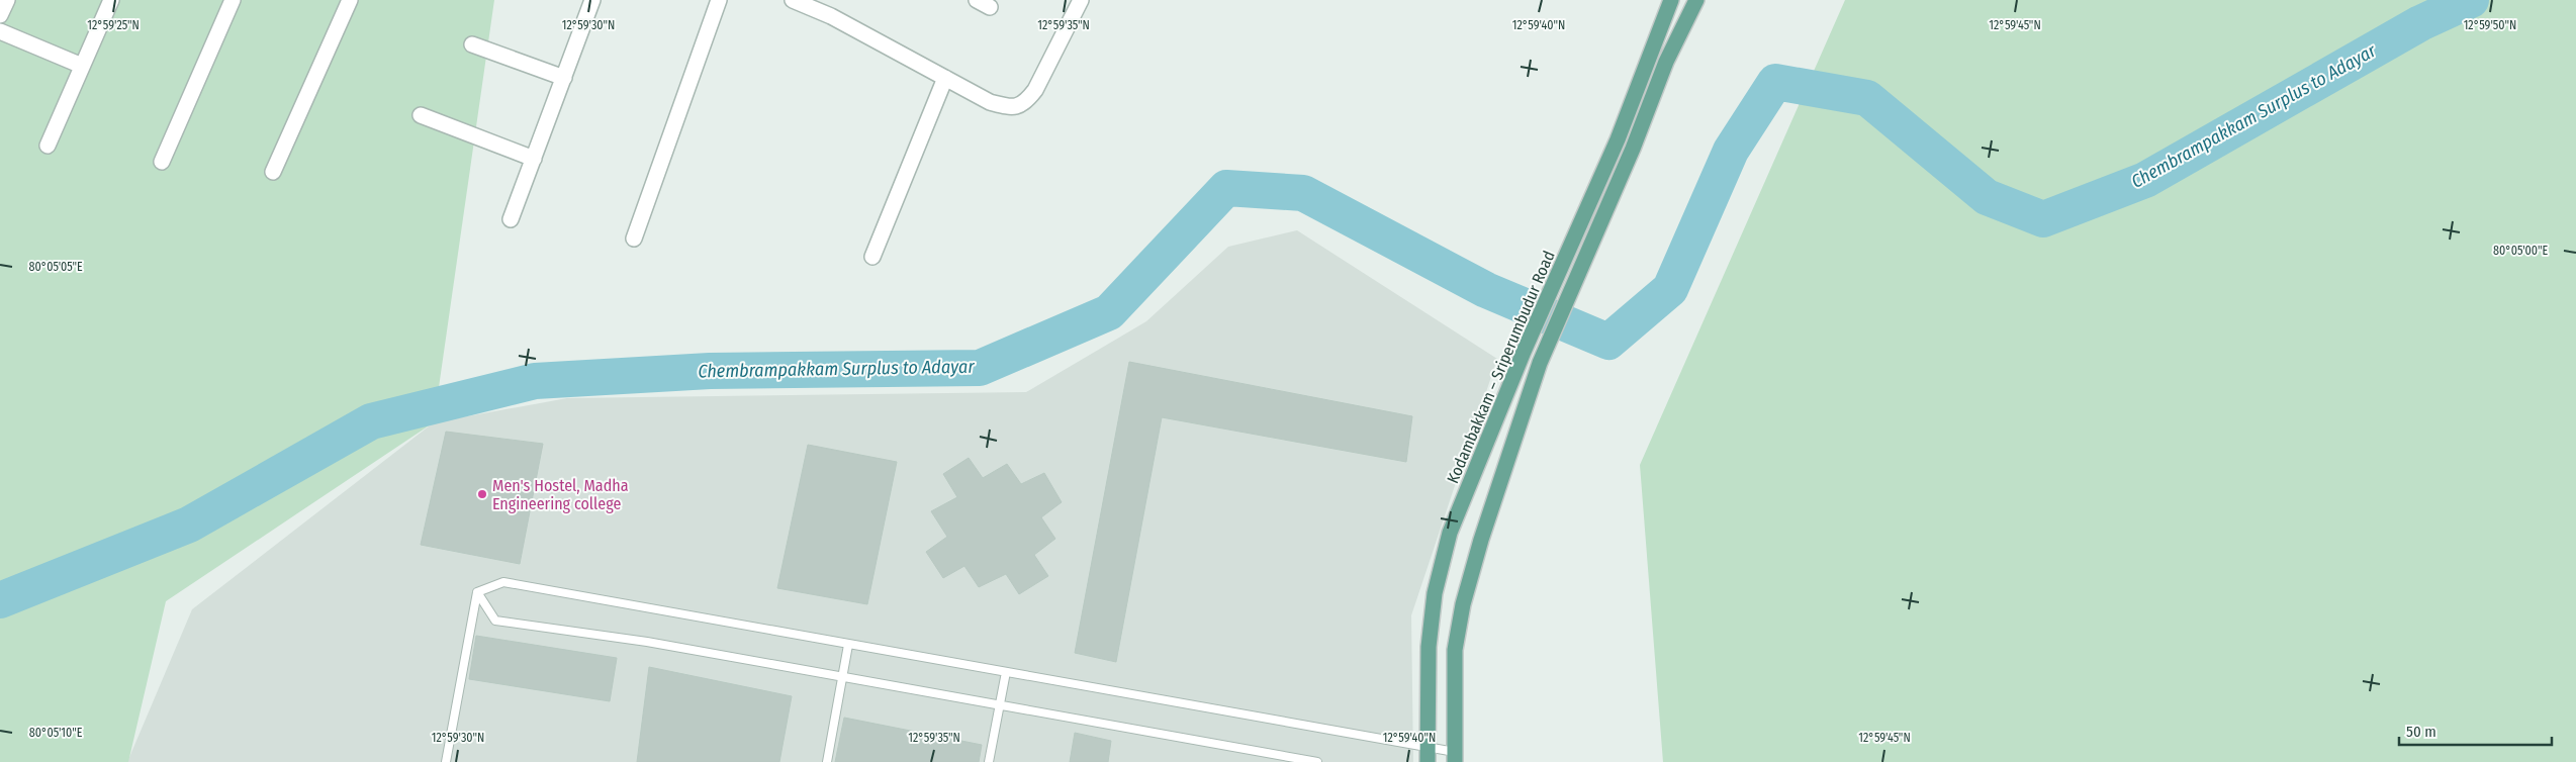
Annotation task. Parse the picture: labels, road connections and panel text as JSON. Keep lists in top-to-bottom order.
{
  "streets": {
    "main road": ["Kodambakkam – Sriperumbudur Road"]
  },
  "water": ["Chembrampakkam Surplus to Adayar"],
  "places": ["Men's Hostel, Madha Engineering college"],
  "scale_bar": "50 m",
  "coordinates": [
    "12°59'30\"N",
    "12°59'35\"N",
    "12°59'40\"N",
    "12°59'45\"N",
    "12°59'50\"N",
    "12°59'25\"N",
    "80°05'00\"E",
    "80°05'05\"E",
    "80°05'10\"E"
  ]
}
